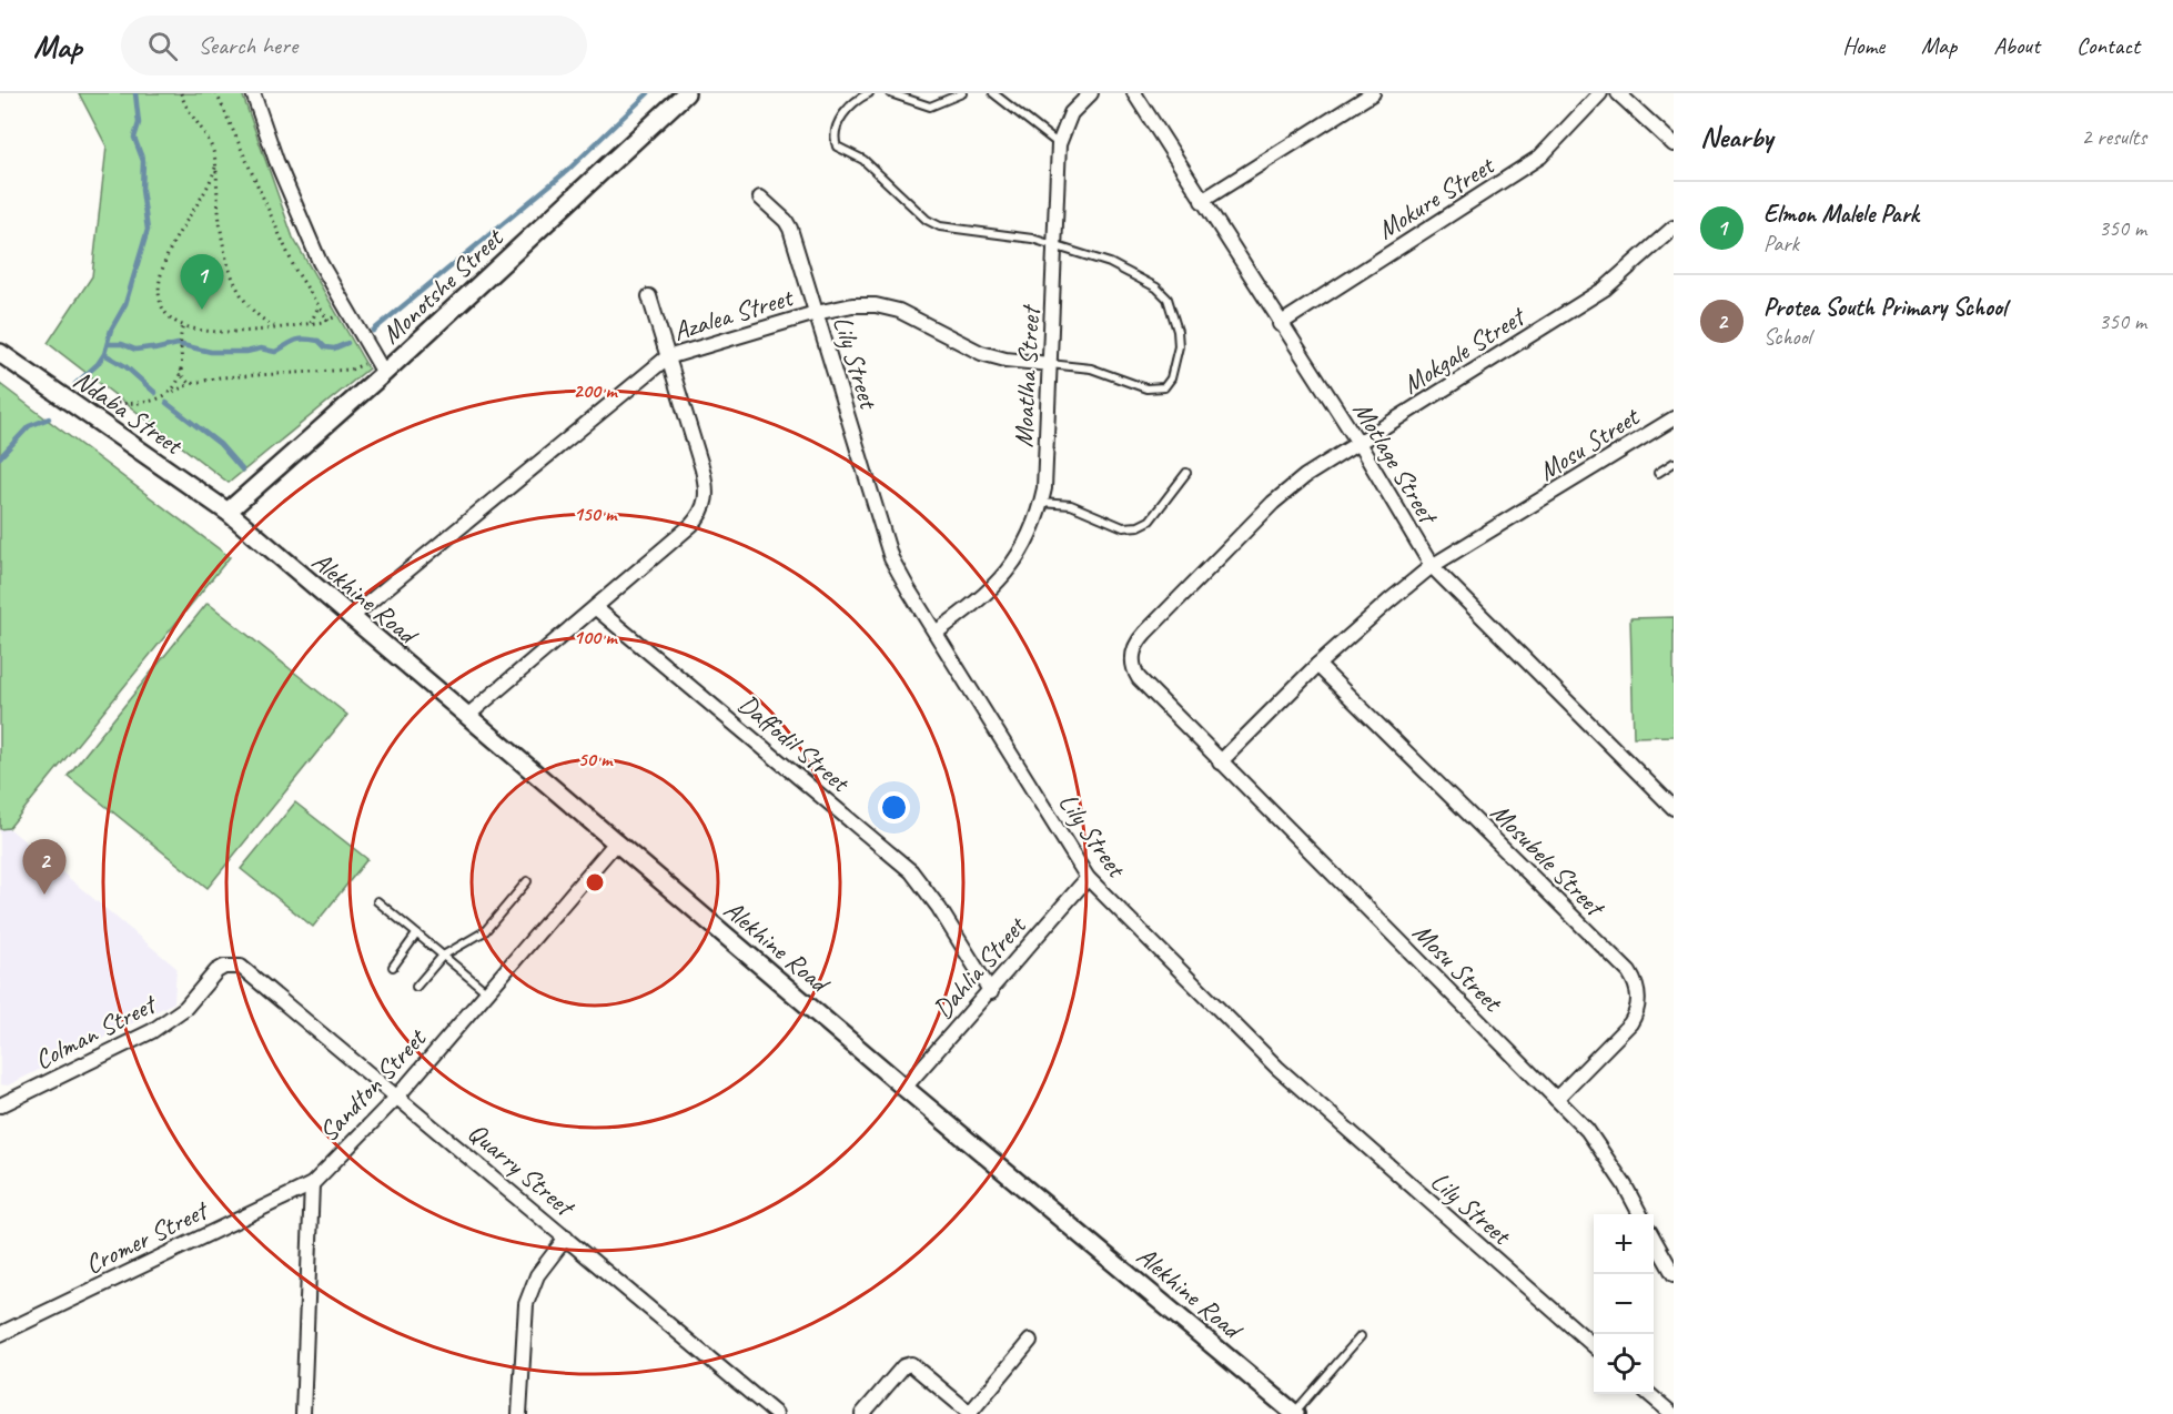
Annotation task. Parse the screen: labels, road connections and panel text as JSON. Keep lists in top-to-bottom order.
{
  "streets": {
    "street": [
      "Mokure Street",
      "Monotshe Street",
      "Azalea Street",
      "Mokgale Street",
      "Lily Street",
      "Moatlha Street",
      "Ndaba Street",
      "Mosu Street",
      "Motlage Street",
      "Alekhine Road",
      "Daffodil Street",
      "Mosubele Street",
      "Dahlia Street",
      "Colman Street",
      "Sandton Street",
      "Quarry Street",
      "Cromer Street"
    ]
  },
  "crossings": [
    ["Mokure Street", "Motlage Street"],
    ["Monotshe Street", "Ndaba Street"],
    ["Monotshe Street", "Alekhine Road"],
    ["Azalea Street", "Lily Street"],
    ["Azalea Street", "Moatlha Street"],
    ["Azalea Street", "Alekhine Road"],
    ["Mokgale Street", "Mosu Street"],
    ["Mokgale Street", "Motlage Street"],
    ["Lily Street", "Moatlha Street"],
    ["Lily Street", "Dahlia Street"],
    ["Ndaba Street", "Alekhine Road"],
    ["Mosu Street", "Motlage Street"],
    ["Mosu Street", "Mosubele Street"],
    ["Alekhine Road", "Dahlia Street"],
    ["Alekhine Road", "Sandton Street"],
    ["Daffodil Street", "Dahlia Street"],
    ["Colman Street", "Quarry Street"],
    ["Sandton Street", "Quarry Street"],
    ["Sandton Street", "Cromer Street"]
  ],
  "page": {
    "header": "Map",
    "search": "Search here",
    "nav": [
      "Home",
      "Map",
      "About",
      "Contact"
    ],
    "heading": ["Nearby", "2 results"],
    "list": [
      {
        "mark": "1",
        "name": "Elmon Malele Park",
        "note": "Park",
        "value": "350 m"
      },
      {
        "mark": "2",
        "name": "Protea South Primary School",
        "note": "School",
        "value": "350 m"
      }
    ],
    "pins": ["1", "2"],
    "map_buttons": ["+", "−"]
  },
  "rings": [
    "200 m",
    "150 m",
    "100 m",
    "50 m"
  ]
}
